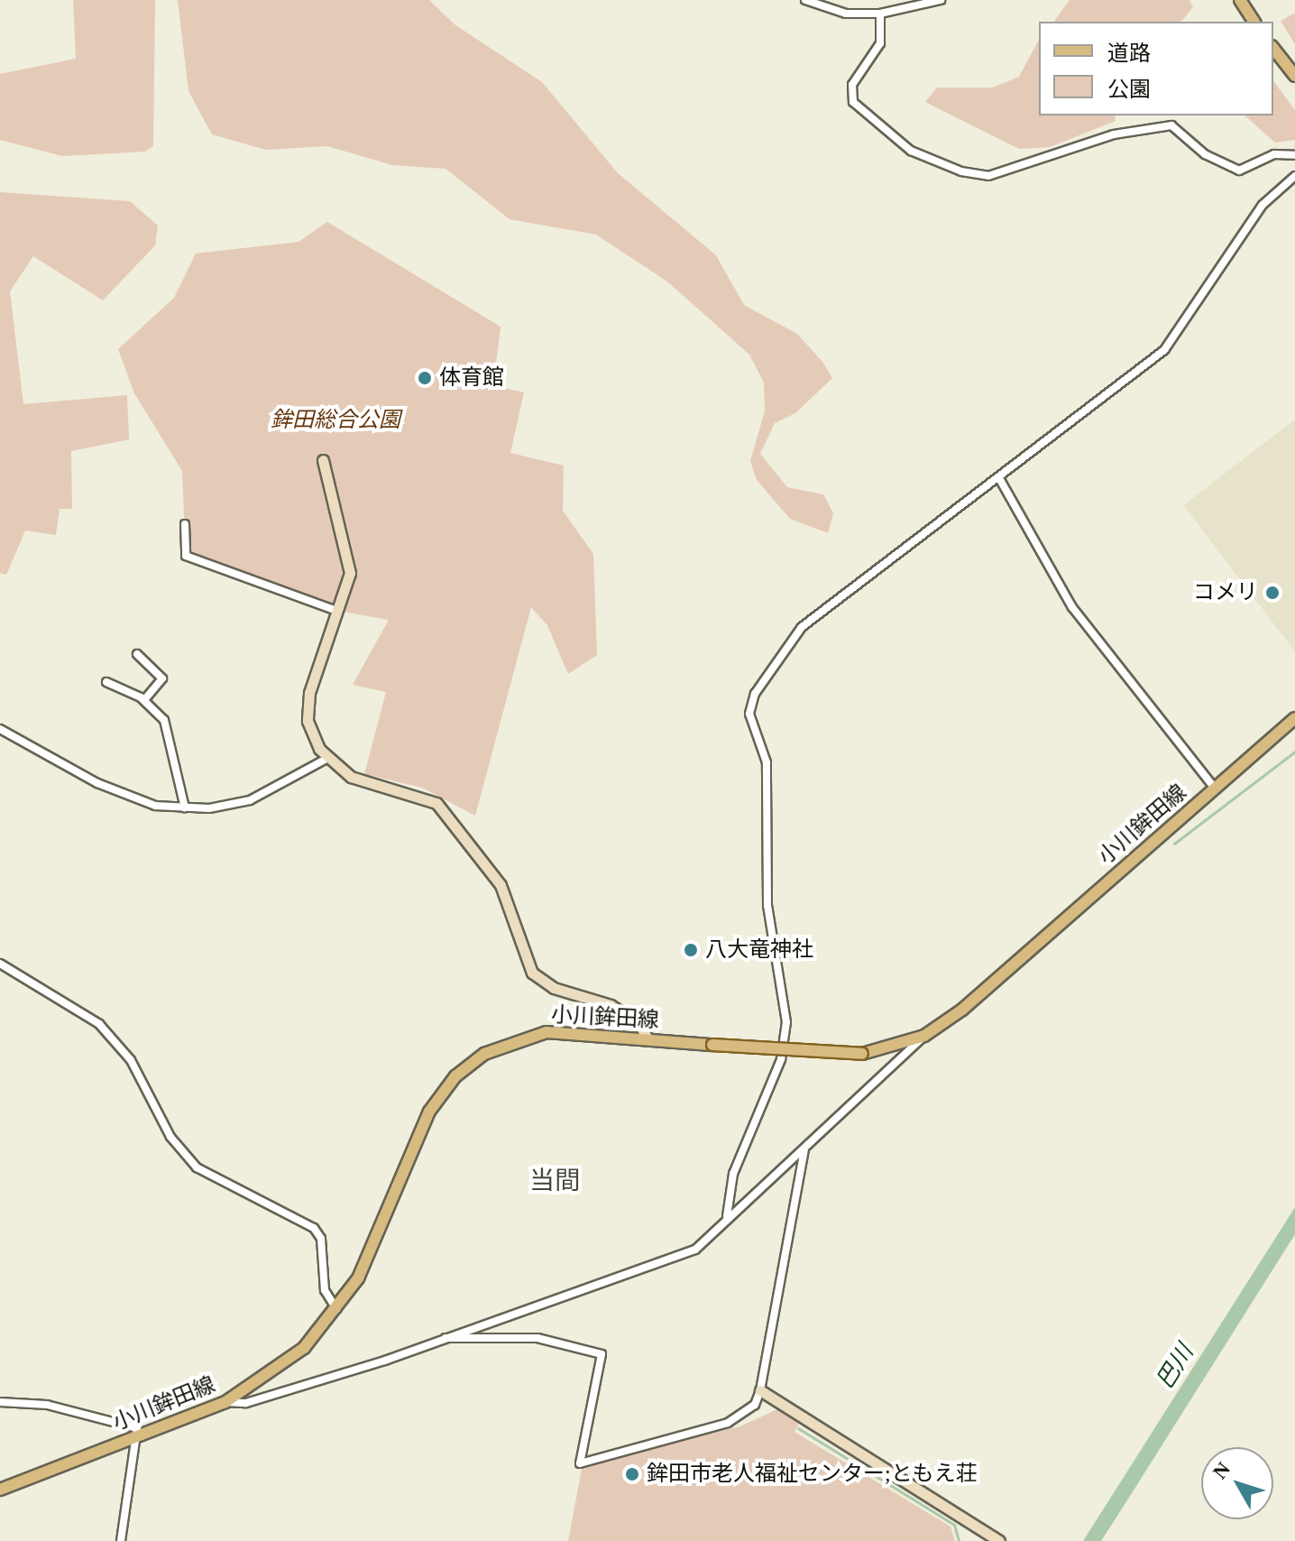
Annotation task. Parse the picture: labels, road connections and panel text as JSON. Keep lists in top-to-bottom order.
{
  "streets": {
    "main road": ["小川鉾田線"]
  },
  "districts": ["当間"],
  "water": ["巴川"],
  "parks": ["鉾田総合公園"],
  "places": [
    "体育館",
    "コメリ",
    "八大竜神社",
    "鉾田市老人福祉センター;ともえ荘"
  ],
  "legend": ["道路", "公園"],
  "north": "top left"
}
